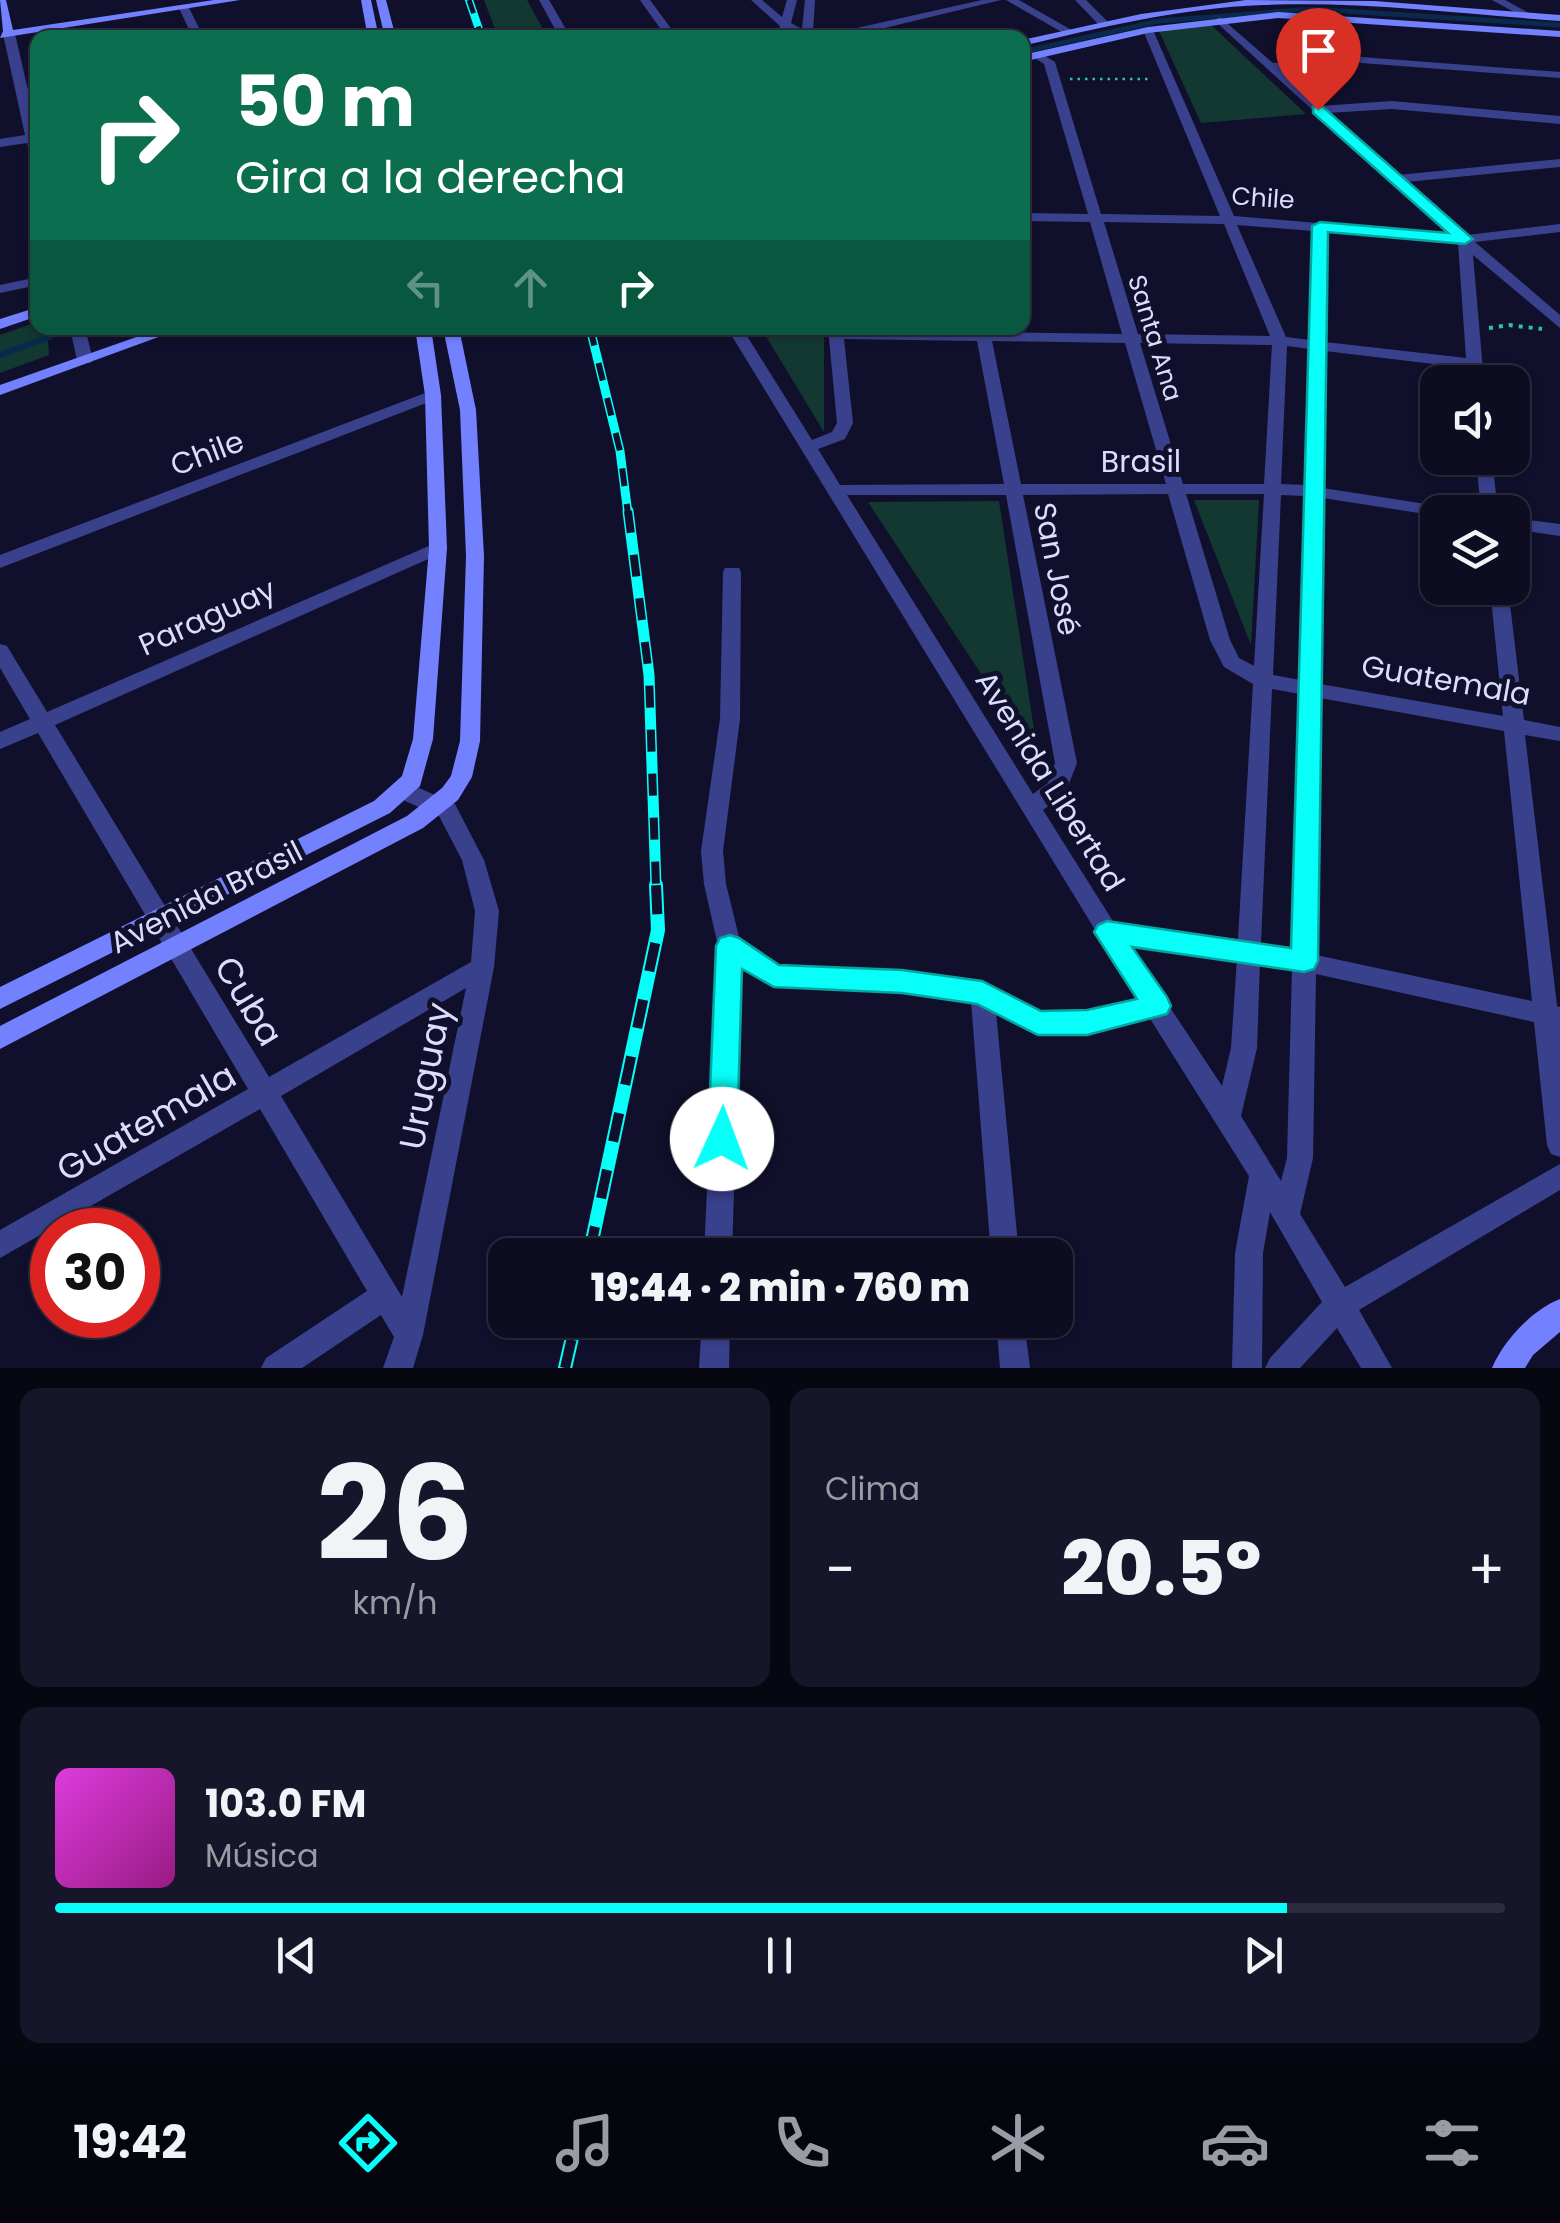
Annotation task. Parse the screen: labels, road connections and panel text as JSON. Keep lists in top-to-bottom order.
{
  "streets": {
    "street": [
      "Chile",
      "Santa Ana",
      "Brasil",
      "San José",
      "Paraguay",
      "Guatemala",
      "Avenida Libertad",
      "Avenida Brasil",
      "Cuba",
      "Uruguay"
    ]
  },
  "crossings": [
    ["Chile", "Santa Ana"],
    ["Santa Ana", "Brasil"],
    ["Santa Ana", "Guatemala"],
    ["Brasil", "San José"],
    ["Brasil", "Avenida Libertad"],
    ["San José", "Avenida Libertad"],
    ["Paraguay", "Cuba"],
    ["Guatemala", "Cuba"],
    ["Guatemala", "Uruguay"],
    ["Avenida Brasil", "Cuba"],
    ["Avenida Brasil", "Uruguay"],
    ["Cuba", "Uruguay"]
  ],
  "page": {
    "turn": ["50 m", "Gira a la derecha"],
    "limit": "30",
    "trip": "19:44 · 2 min · 760 m",
    "tile": [
      ["26", "km/h"],
      "Clima"
    ],
    "heat": ["−", "20.5°", "+"],
    "song": ["103.0 FM", "Música"],
    "tabs": "19:42"
  }
}
